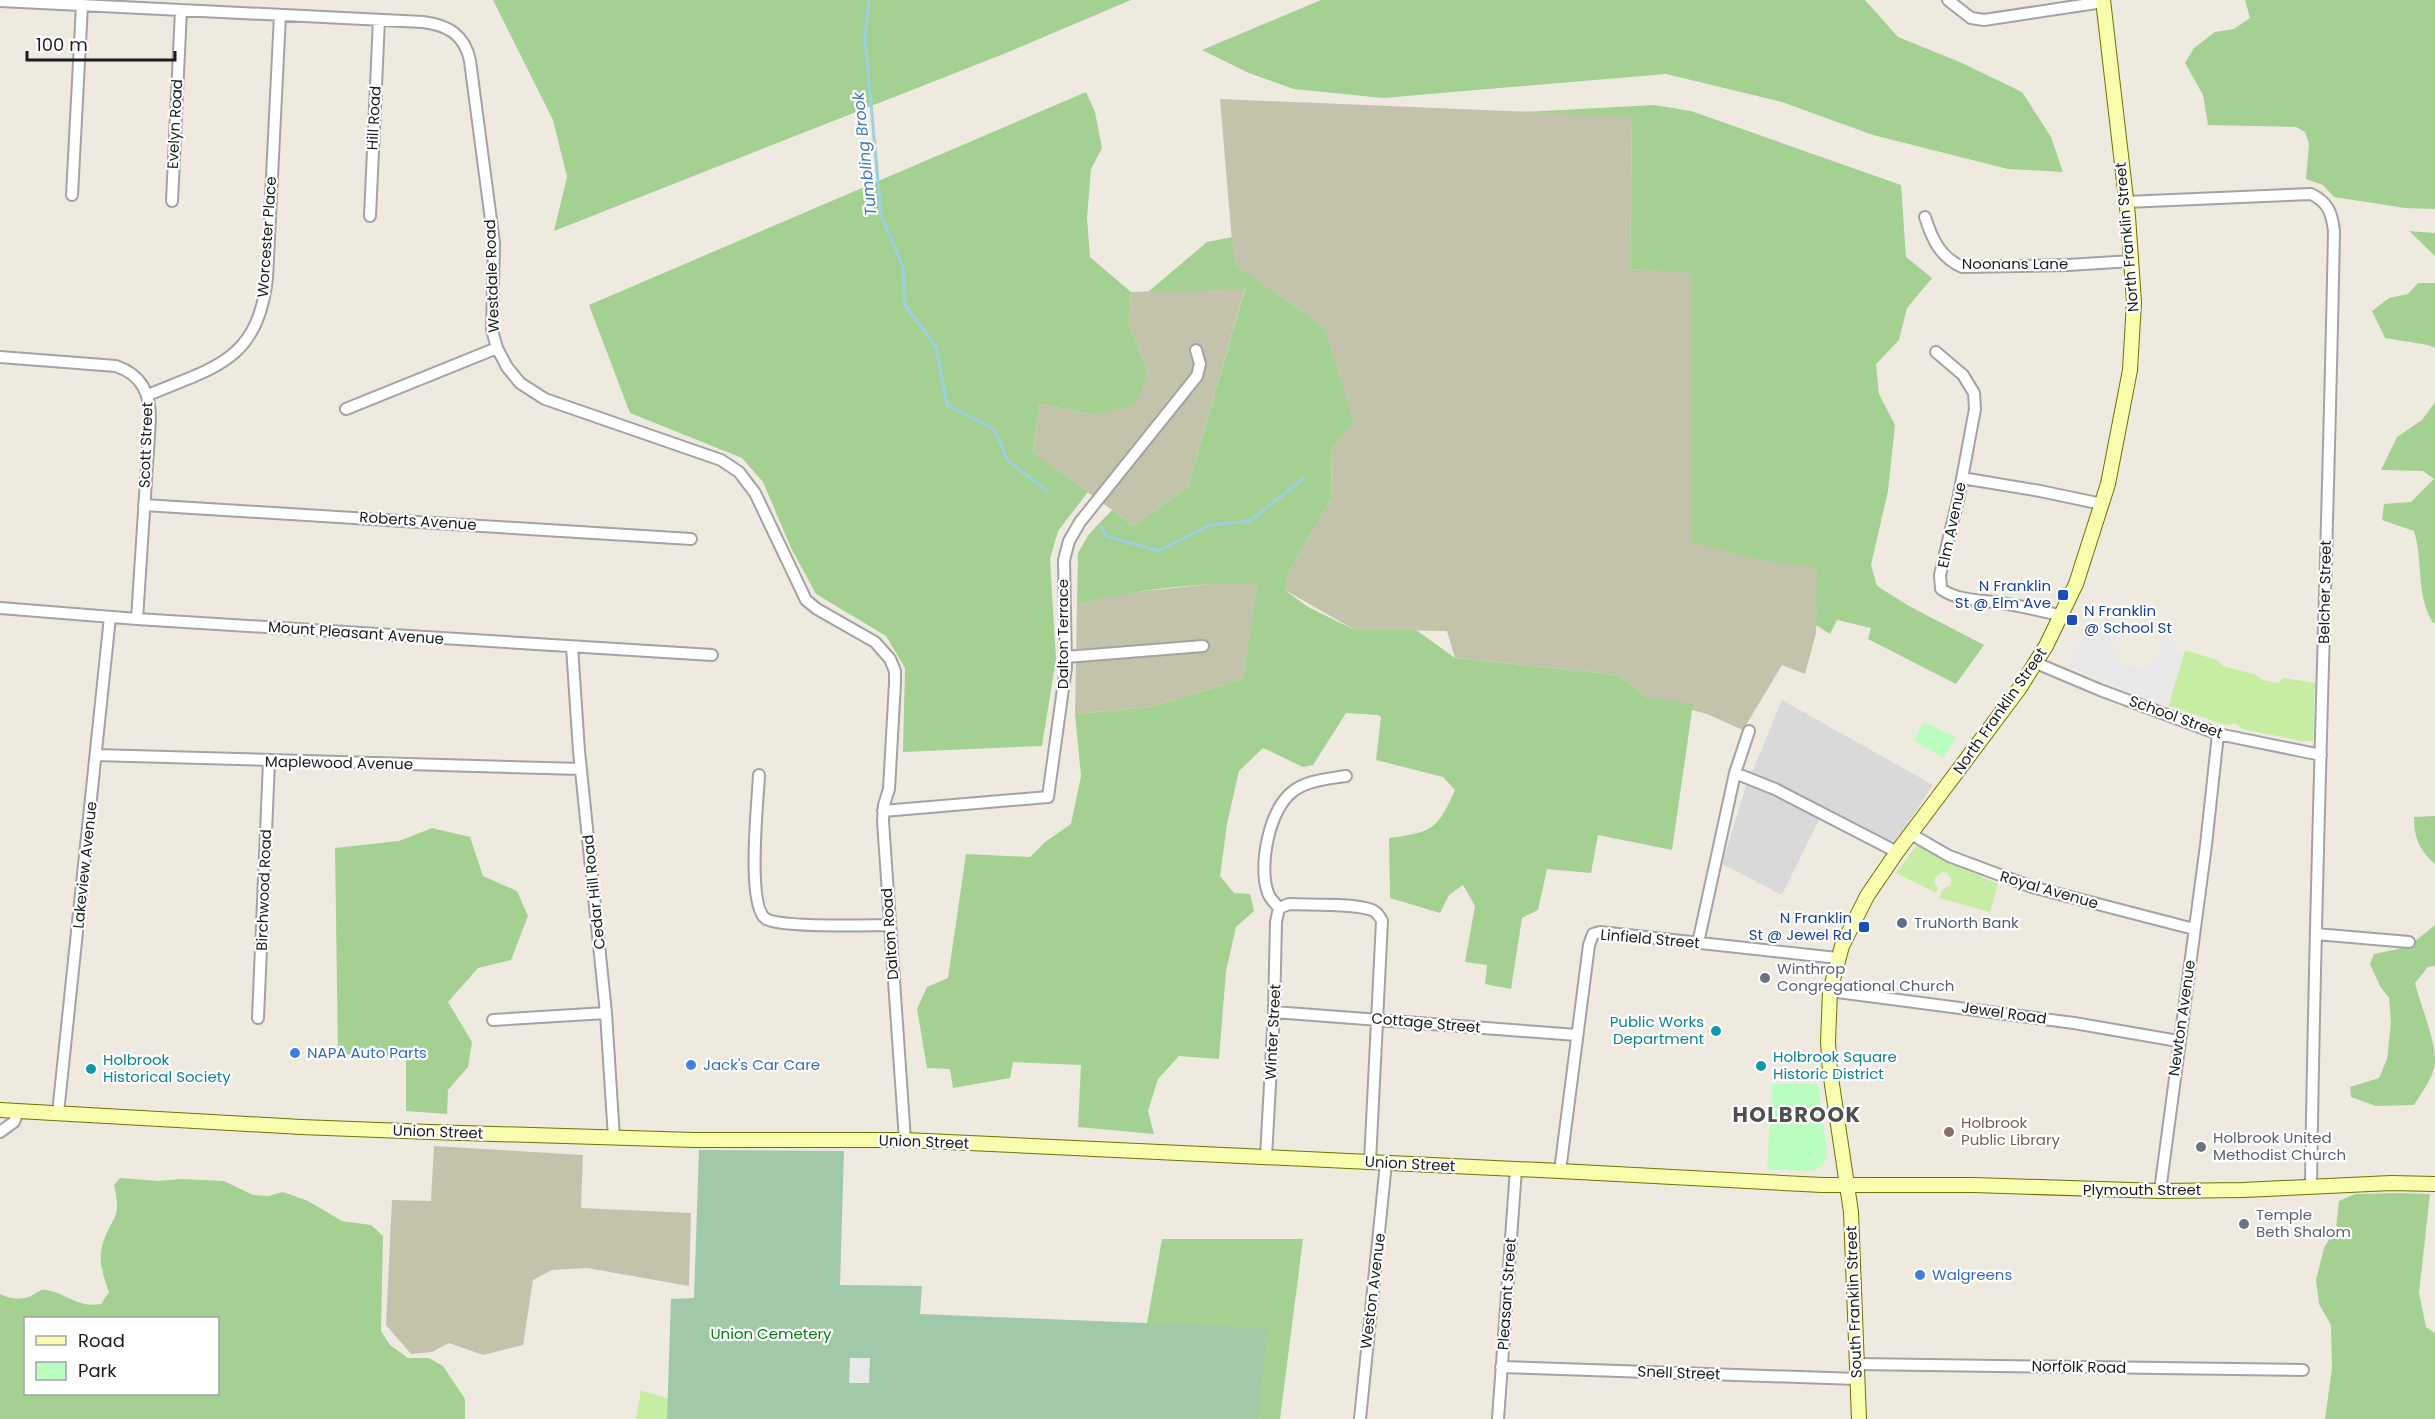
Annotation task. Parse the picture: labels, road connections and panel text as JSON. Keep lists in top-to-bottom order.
{
  "streets": {
    "main road": [
      "North Franklin Street",
      "Union Street",
      "Plymouth Street",
      "South Franklin Street"
    ],
    "street": [
      "Hill Road",
      "Evelyn Road",
      "Worcester Place",
      "Noonans Lane",
      "Westdale Road",
      "Scott Street",
      "Roberts Avenue",
      "Elm Avenue",
      "Belcher Street",
      "Mount Pleasant Avenue",
      "Dalton Terrace",
      "School Street",
      "Maplewood Avenue",
      "Lakeview Avenue",
      "Birchwood Road",
      "Royal Avenue",
      "Cedar Hill Road",
      "Dalton Road",
      "Linfield Street",
      "Jewel Road",
      "Newton Avenue",
      "Cottage Street",
      "Winter Street",
      "Weston Avenue",
      "Pleasant Street",
      "Norfolk Road",
      "Snell Street"
    ]
  },
  "crossings": [
    ["Hill Road", "Westdale Road"],
    ["Evelyn Road", "Westdale Road"],
    ["Worcester Place", "Westdale Road"],
    ["Worcester Place", "Scott Street"],
    ["North Franklin Street", "Noonans Lane"],
    ["North Franklin Street", "Elm Avenue"],
    ["North Franklin Street", "Belcher Street"],
    ["North Franklin Street", "School Street"],
    ["North Franklin Street", "Royal Avenue"],
    ["North Franklin Street", "Linfield Street"],
    ["North Franklin Street", "Jewel Road"],
    ["North Franklin Street", "Union Street"],
    ["North Franklin Street", "Plymouth Street"],
    ["North Franklin Street", "South Franklin Street"],
    ["Westdale Road", "Dalton Road"],
    ["Scott Street", "Roberts Avenue"],
    ["Scott Street", "Mount Pleasant Avenue"],
    ["Belcher Street", "School Street"],
    ["Belcher Street", "Plymouth Street"],
    ["Mount Pleasant Avenue", "Lakeview Avenue"],
    ["Mount Pleasant Avenue", "Cedar Hill Road"],
    ["Dalton Terrace", "Dalton Road"],
    ["School Street", "Newton Avenue"],
    ["Maplewood Avenue", "Lakeview Avenue"],
    ["Maplewood Avenue", "Birchwood Road"],
    ["Maplewood Avenue", "Cedar Hill Road"],
    ["Lakeview Avenue", "Union Street"],
    ["Royal Avenue", "Newton Avenue"],
    ["Cedar Hill Road", "Union Street"],
    ["Dalton Road", "Union Street"],
    ["Linfield Street", "Cottage Street"],
    ["Linfield Street", "Union Street"],
    ["Jewel Road", "Newton Avenue"],
    ["Newton Avenue", "Plymouth Street"],
    ["Cottage Street", "Winter Street"],
    ["Winter Street", "Union Street"],
    ["Union Street", "Plymouth Street"],
    ["Union Street", "Weston Avenue"],
    ["Union Street", "Pleasant Street"],
    ["Union Street", "South Franklin Street"],
    ["Plymouth Street", "South Franklin Street"],
    ["Pleasant Street", "Snell Street"],
    ["South Franklin Street", "Norfolk Road"],
    ["South Franklin Street", "Snell Street"]
  ],
  "districts": ["HOLBROOK"],
  "water": ["Tumbling Brook"],
  "parks": ["Union Cemetery"],
  "places": {
    "transit": ["N Franklin St @ Elm Ave", "N Franklin @ School St", "N Franklin St @ Jewel Rd"],
    "other": [
      "TruNorth Bank",
      "Winthrop Congregational Church",
      "Public Works Department",
      "NAPA Auto Parts",
      "Jack's Car Care",
      "Holbrook Square Historic District",
      "Holbrook Historical Society",
      "Holbrook Public Library",
      "Holbrook United Methodist Church",
      "Temple Beth Shalom",
      "Walgreens"
    ]
  },
  "legend": ["Road", "Park"],
  "scale_bar": "100 m"
}
